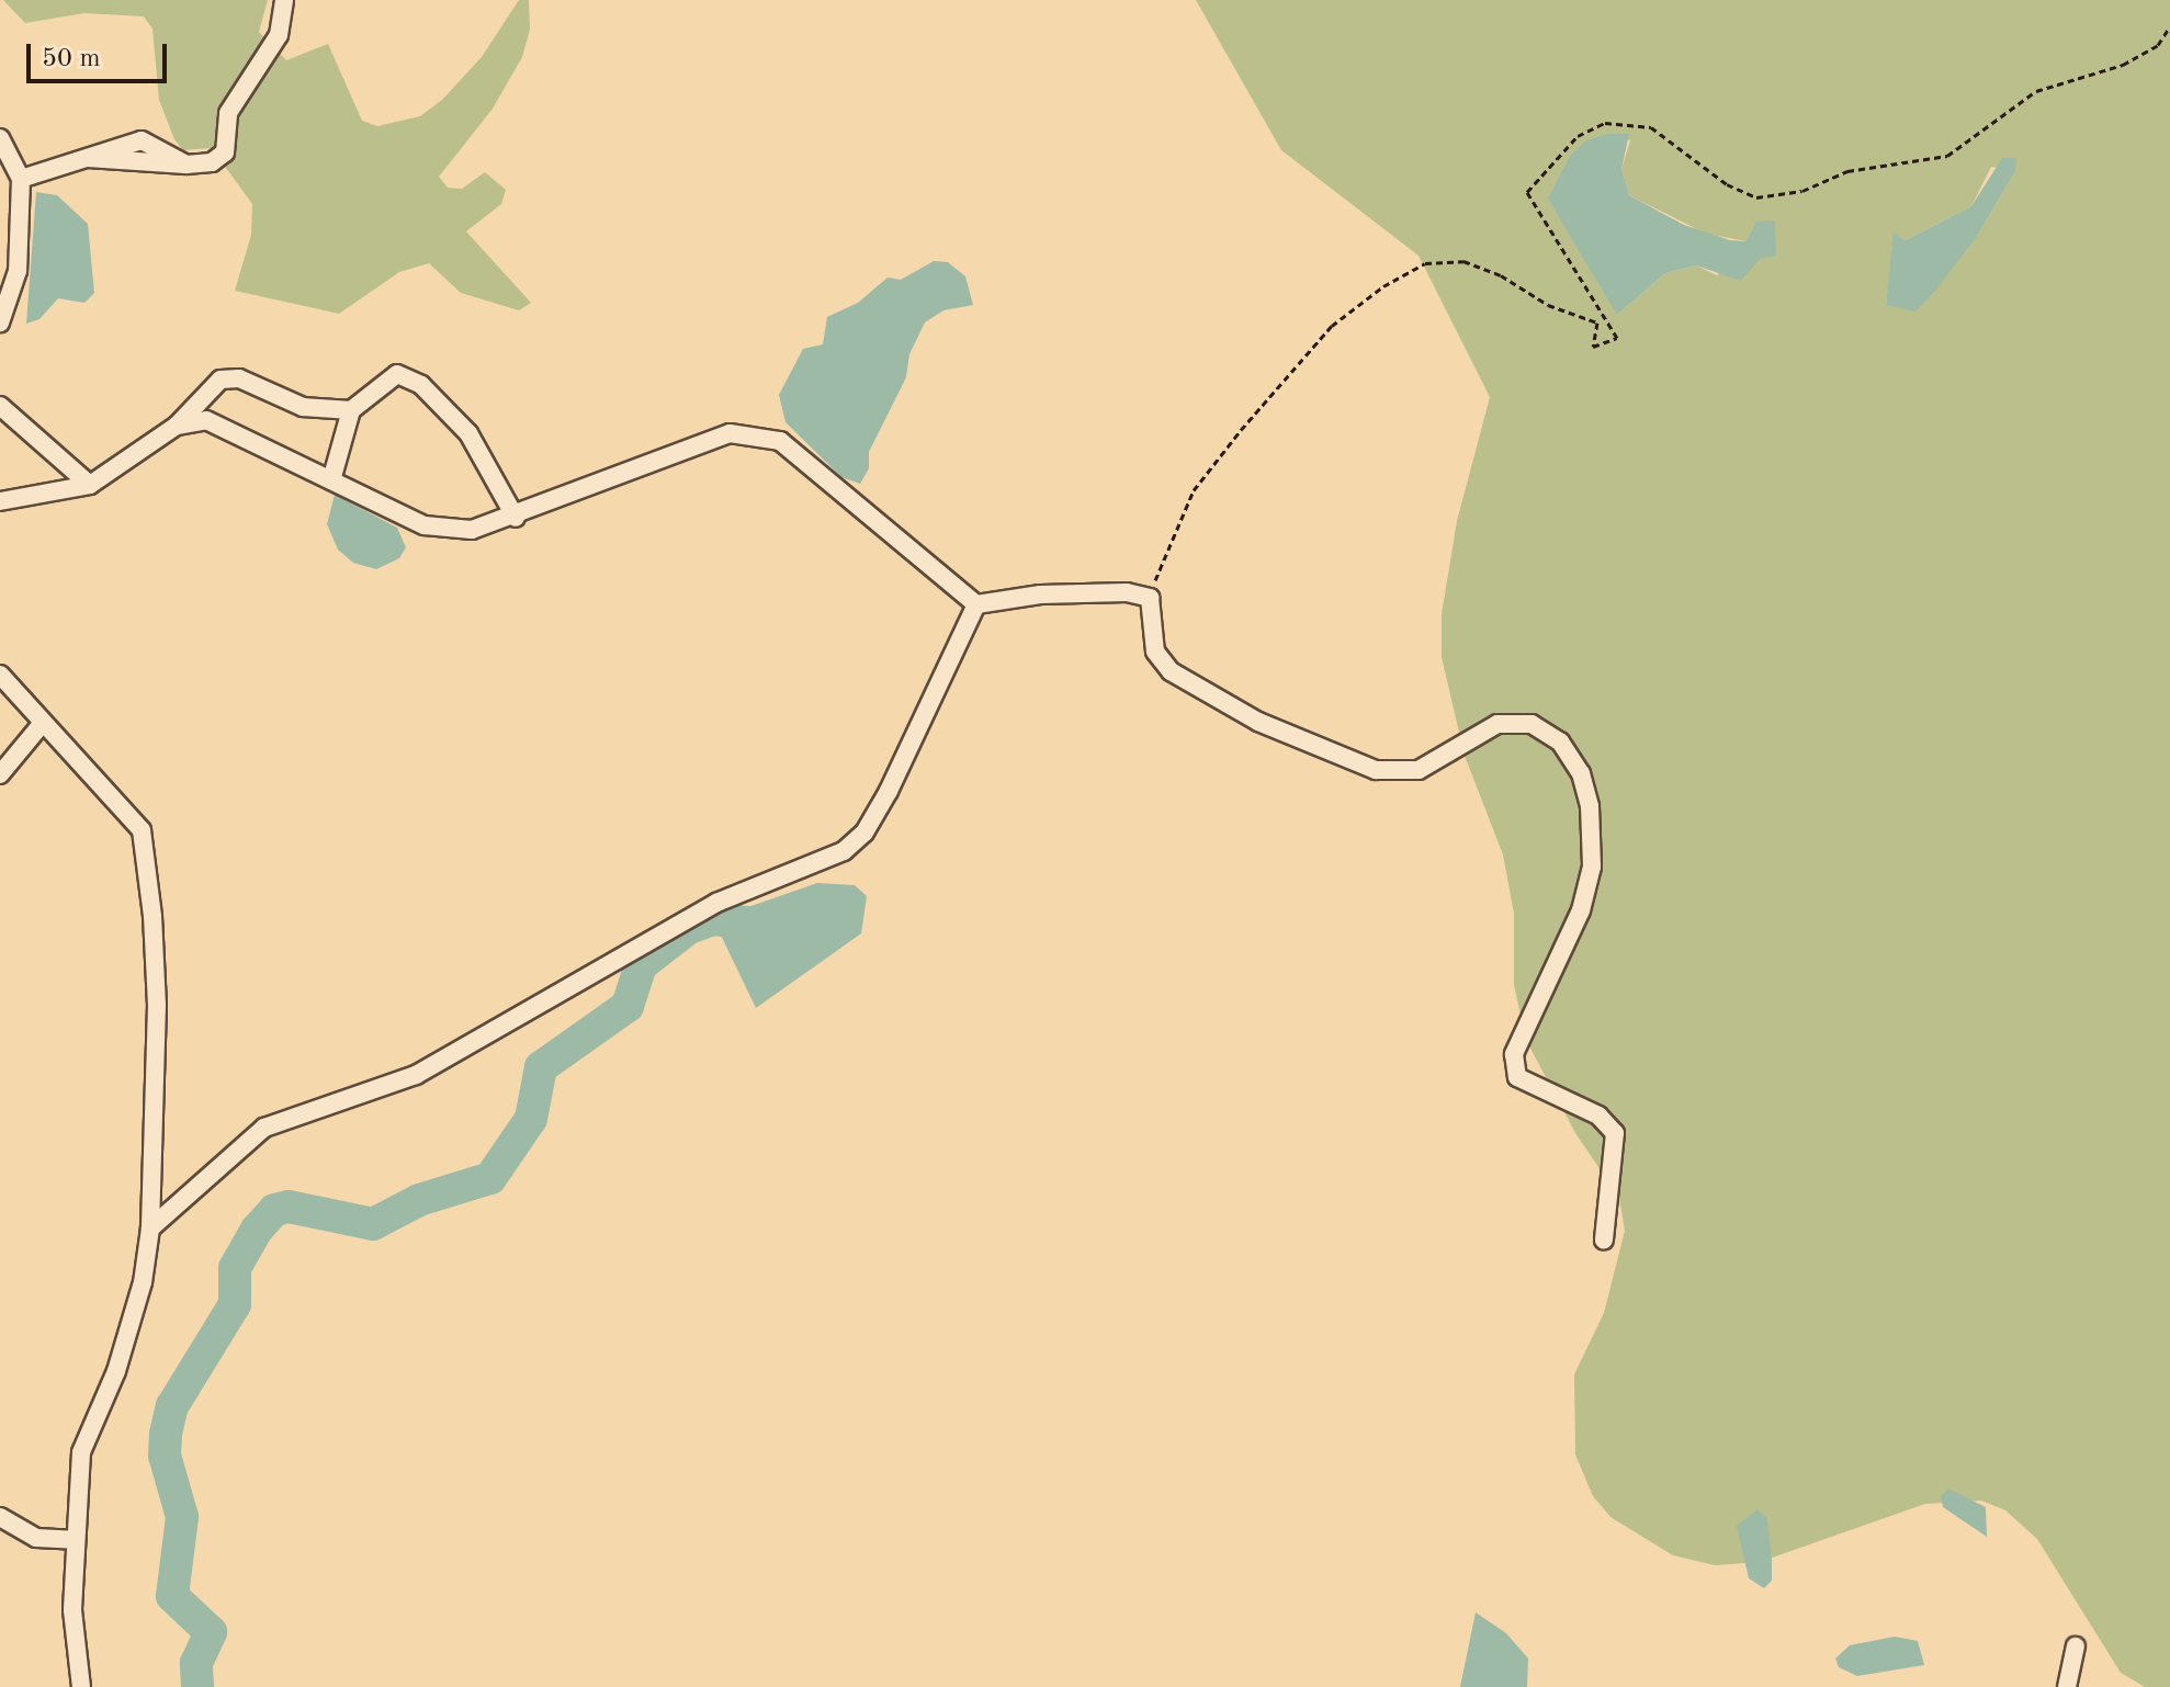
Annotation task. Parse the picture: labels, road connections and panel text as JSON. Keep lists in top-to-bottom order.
{
  "scale_bar": "50 m"
}
